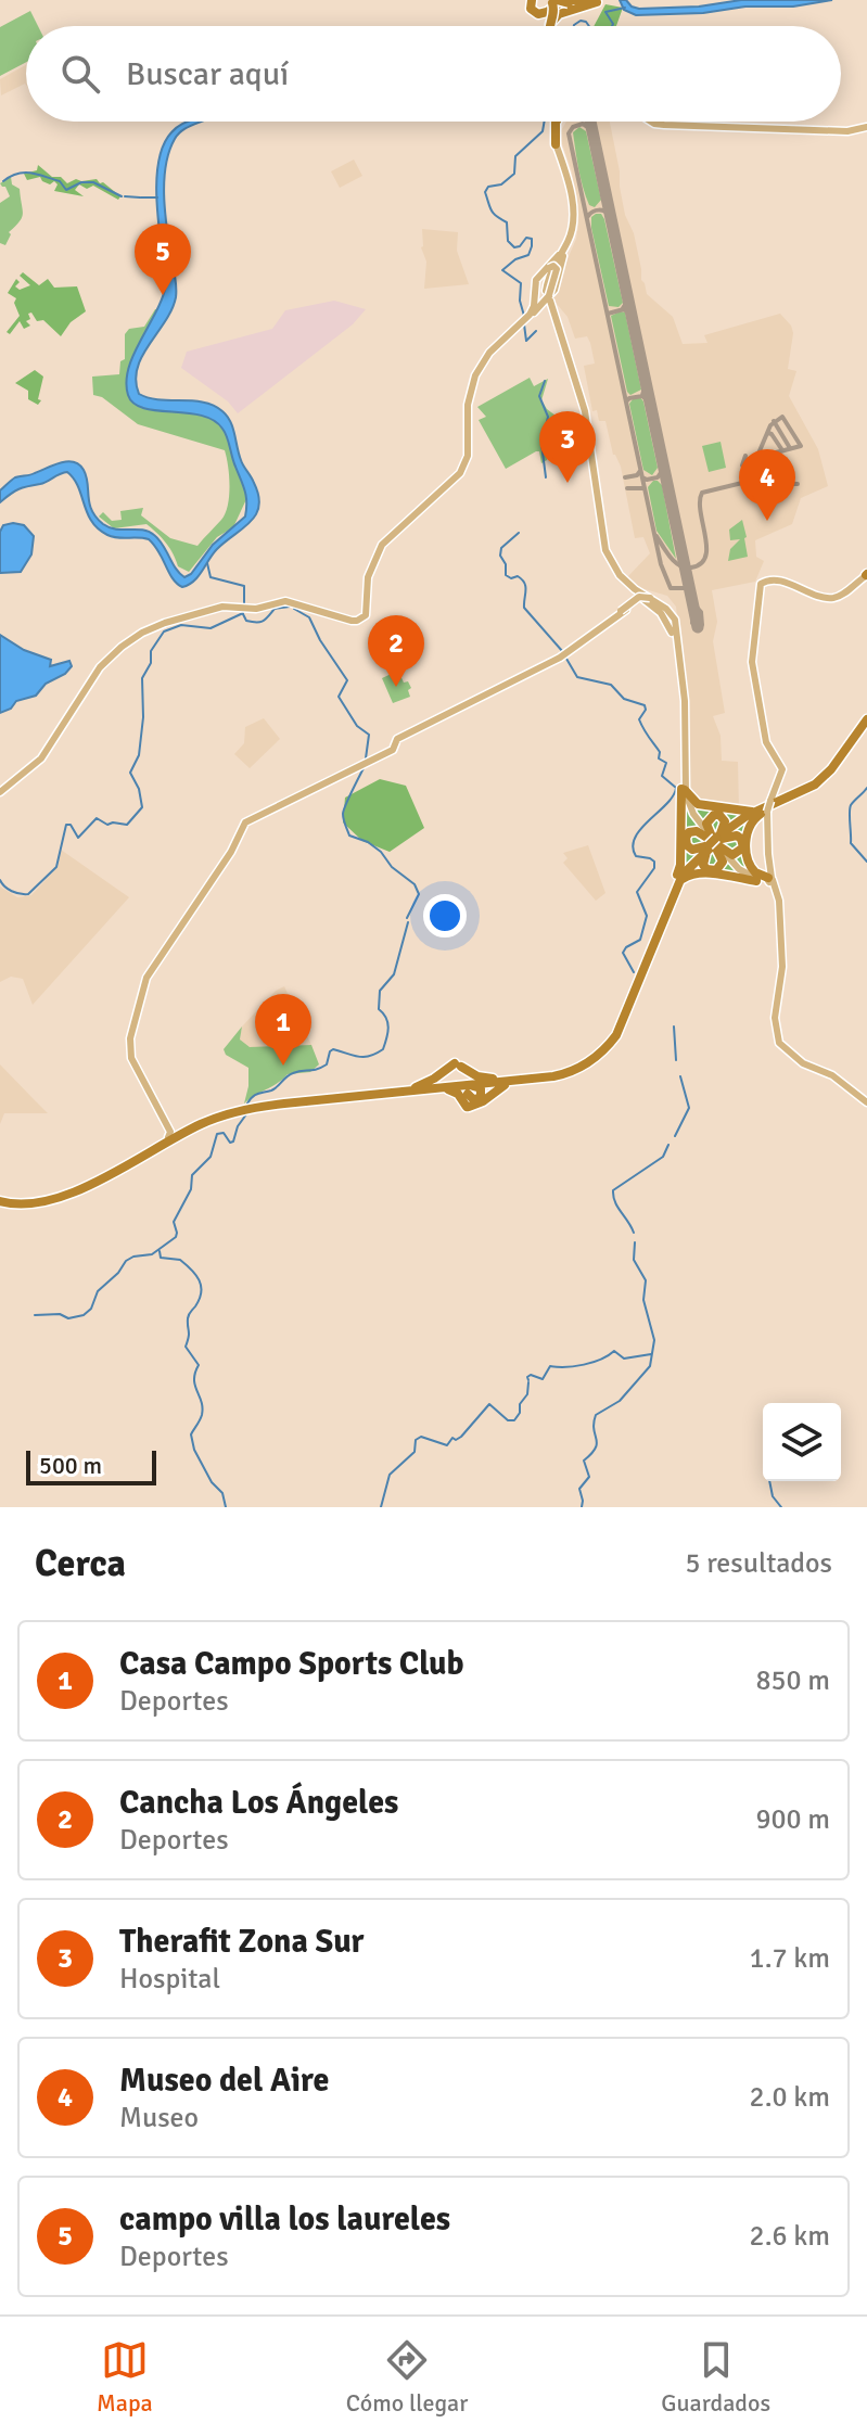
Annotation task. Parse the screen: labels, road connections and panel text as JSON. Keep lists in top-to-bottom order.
{
  "scale_bar": "500 m",
  "page": {
    "search": "Buscar aquí",
    "pins": [
      "5",
      "3",
      "4",
      "2",
      "1"
    ],
    "scale": "500 m",
    "heading": ["Cerca", "5 resultados"],
    "list": [
      {
        "mark": "1",
        "name": "Casa Campo Sports Club",
        "note": "Deportes",
        "value": "850 m"
      },
      {
        "mark": "2",
        "name": "Cancha Los Ángeles",
        "note": "Deportes",
        "value": "900 m"
      },
      {
        "mark": "3",
        "name": "Therafit Zona Sur",
        "note": "Hospital",
        "value": "1.7 km"
      },
      {
        "mark": "4",
        "name": "Museo del Aire",
        "note": "Museo",
        "value": "2.0 km"
      },
      {
        "mark": "5",
        "name": "campo villa los laureles",
        "note": "Deportes",
        "value": "2.6 km"
      }
    ],
    "nav": ["Mapa", "Cómo llegar", "Guardados"]
  }
}
